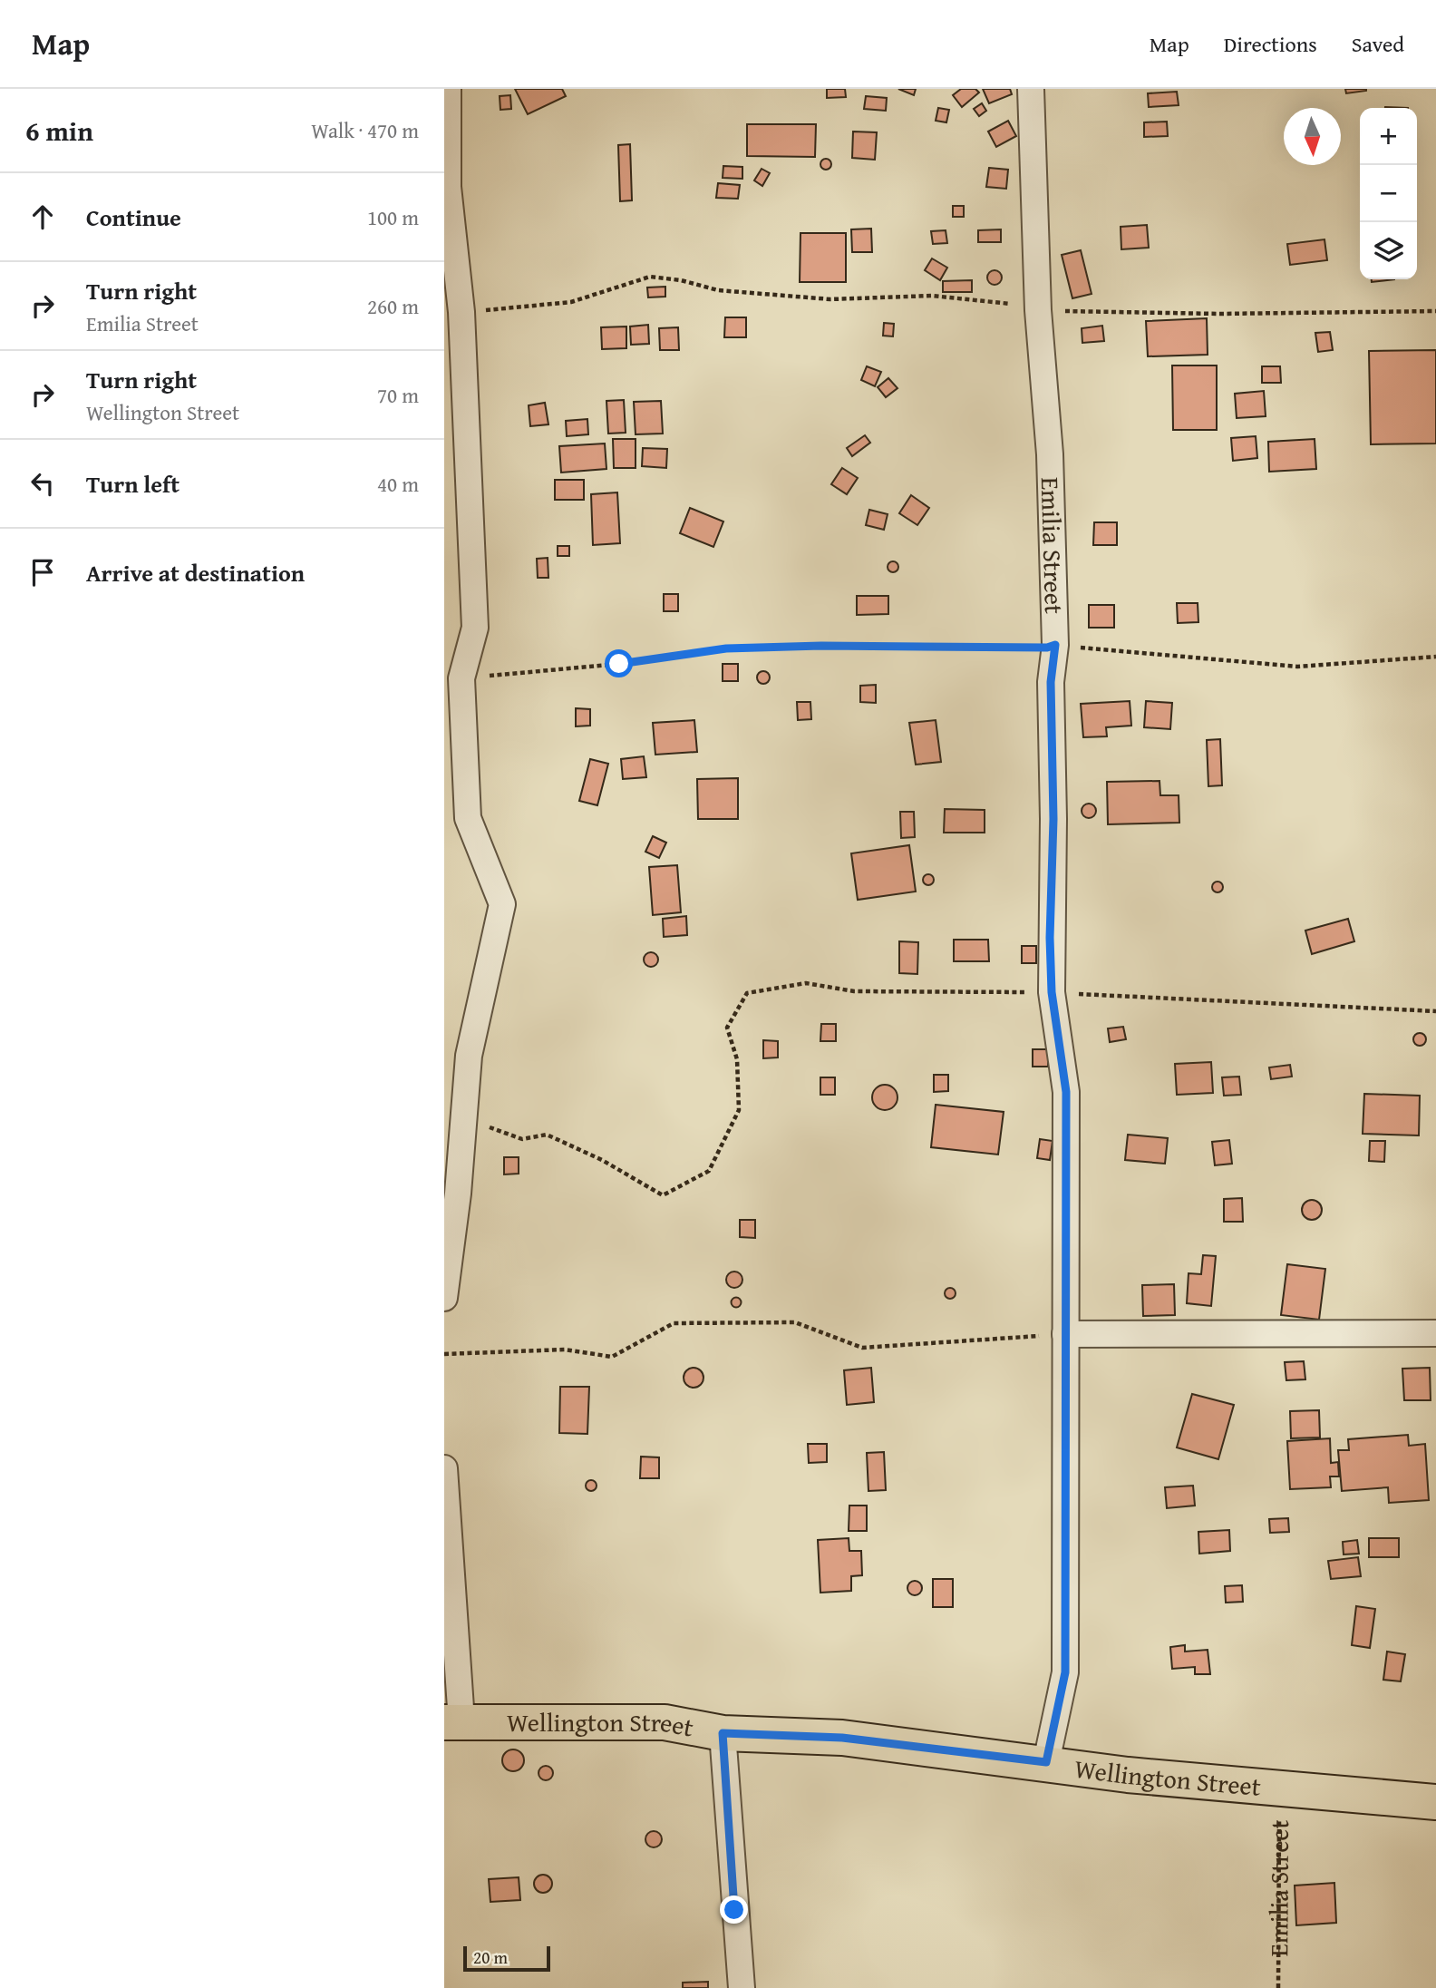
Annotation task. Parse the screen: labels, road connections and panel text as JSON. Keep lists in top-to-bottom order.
{
  "streets": {
    "main road": ["Wellington Street"],
    "street": ["Emilia Street"]
  },
  "crossings": [
    ["Emilia Street", "Wellington Street"]
  ],
  "scale_bar": "20 m",
  "north": "bottom",
  "page": {
    "header": "Map",
    "nav": ["Map", "Directions", "Saved"],
    "heading": ["6 min", "Walk · 470 m"],
    "map_buttons": ["+", "−"],
    "list": [
      ["Continue", "100 m"],
      ["Turn right", "Emilia Street", "260 m"],
      ["Turn right", "Wellington Street", "70 m"],
      ["Turn left", "40 m"],
      "Arrive at destination"
    ],
    "scale": "20 m"
  }
}
